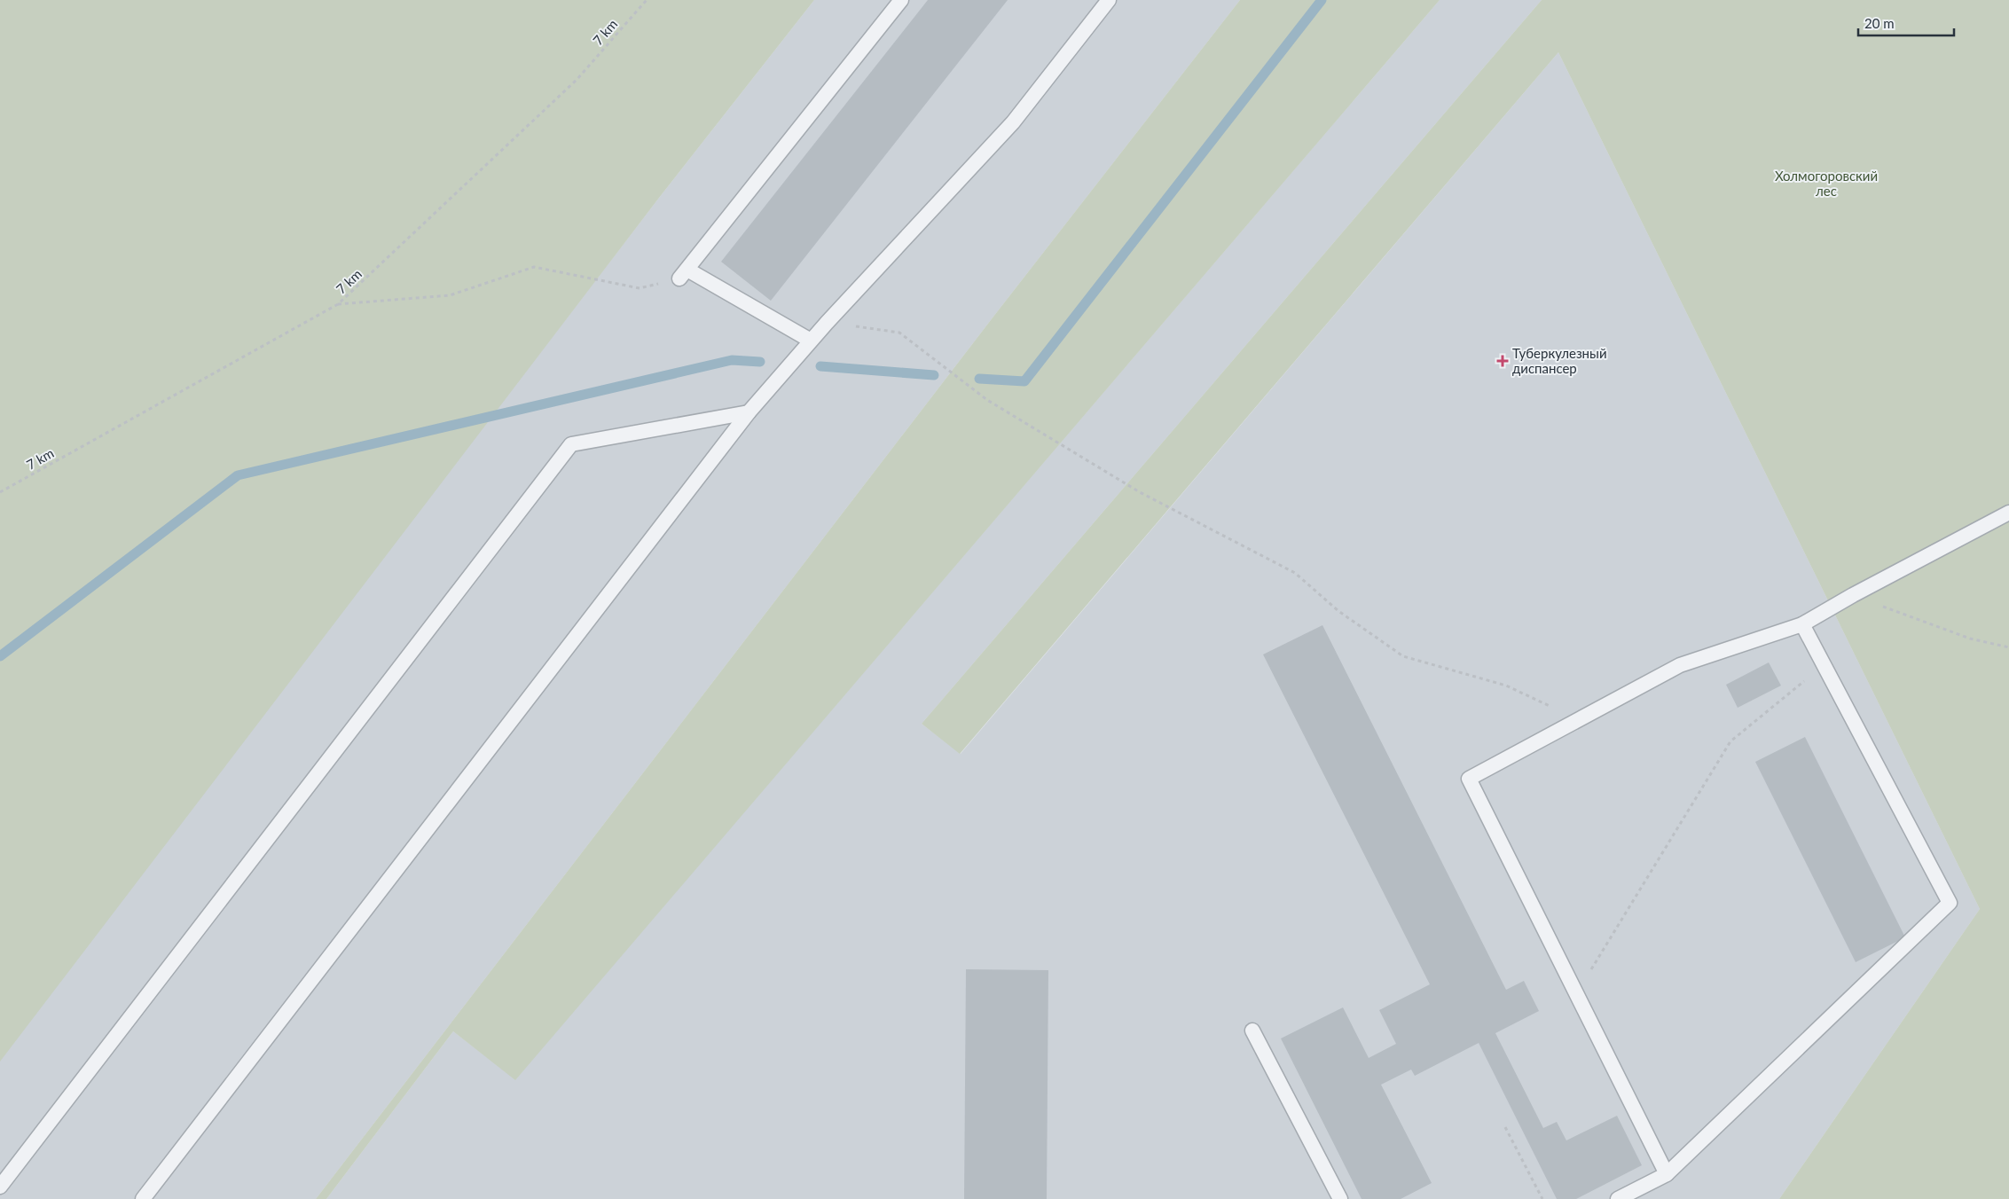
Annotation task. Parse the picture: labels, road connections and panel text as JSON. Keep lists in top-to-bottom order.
{
  "streets": {
    "path": ["7 km"]
  },
  "parks": ["Холмогоровский лес"],
  "places": {
    "health": ["Туберкулезный диспансер"]
  },
  "scale_bar": "20 m"
}
